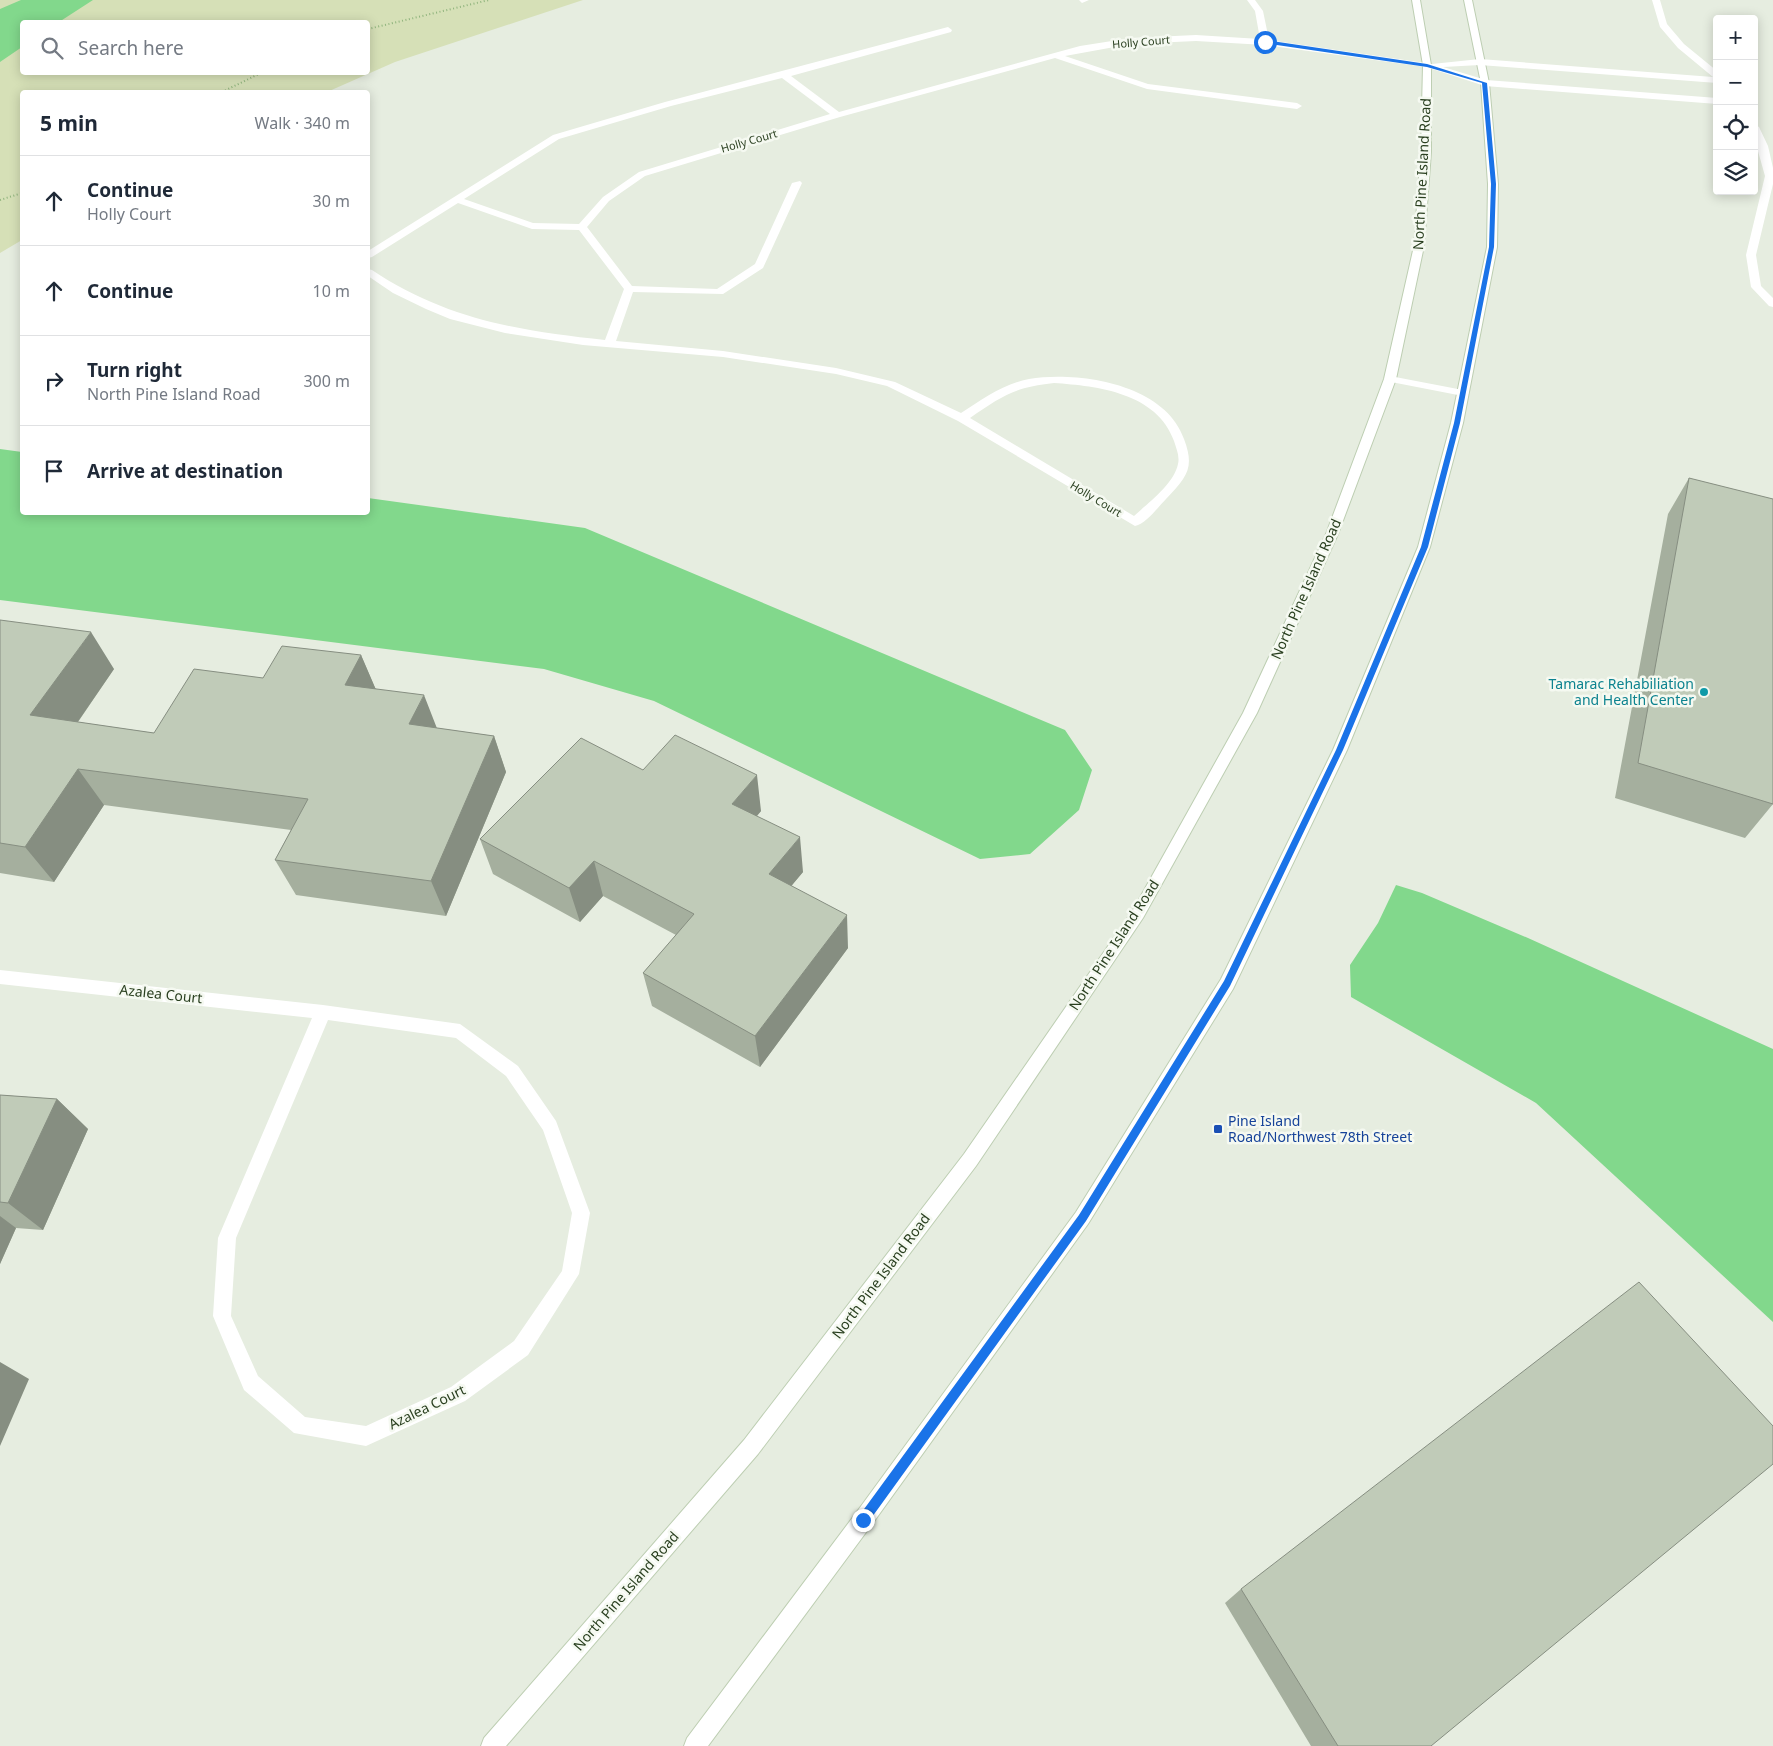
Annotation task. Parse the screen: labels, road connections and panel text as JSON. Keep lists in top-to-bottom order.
{
  "streets": {
    "main road": ["Holly Court", "North Pine Island Road", "Azalea Court"]
  },
  "crossings": [
    ["Holly Court", "North Pine Island Road"]
  ],
  "places": {
    "other": ["Tamarac Rehabiliation and Health Center"],
    "transit": ["Pine Island Road/Northwest 78th Street"]
  },
  "page": {
    "map_buttons": ["+", "−"],
    "search": "Search here",
    "heading": ["5 min", "Walk · 340 m"],
    "list": [
      ["Continue", "Holly Court", "30 m"],
      ["Continue", "10 m"],
      ["Turn right", "North Pine Island Road", "300 m"],
      "Arrive at destination"
    ]
  }
}
